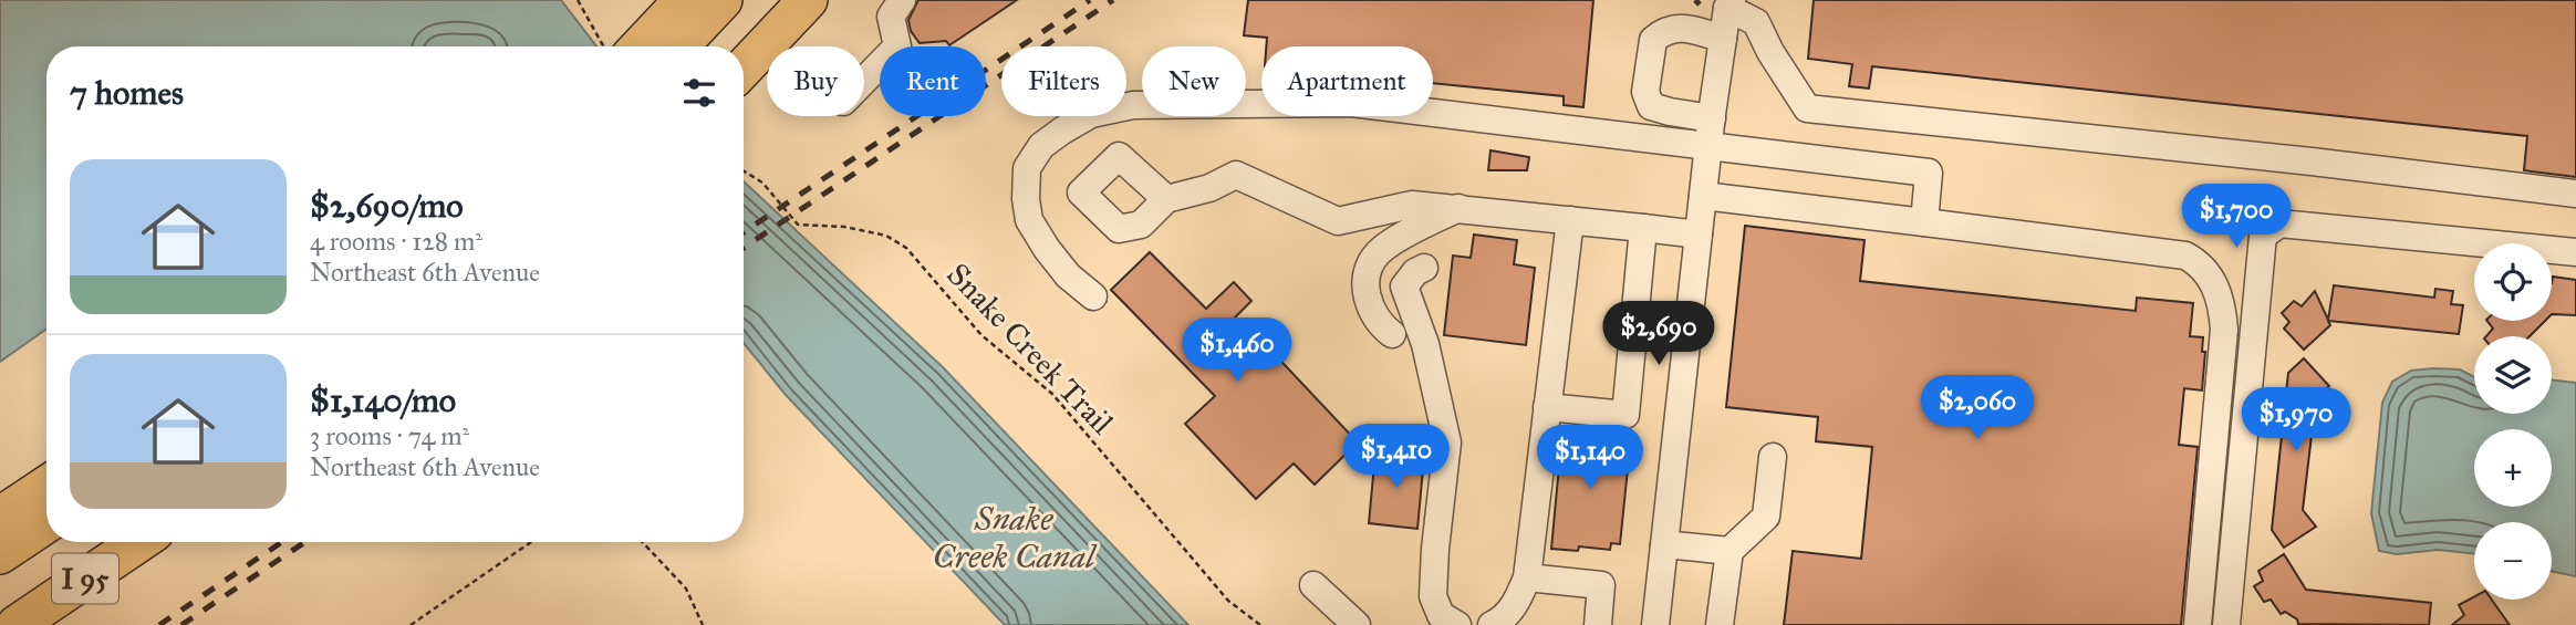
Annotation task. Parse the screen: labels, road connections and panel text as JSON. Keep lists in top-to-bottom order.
{
  "streets": {
    "highway": ["I 95"],
    "path": ["Snake Creek Trail"]
  },
  "water": ["Snake Creek Canal"],
  "page": {
    "chip": [
      "Buy",
      "Rent",
      "Filters",
      "New",
      "Apartment"
    ],
    "heading": "7 homes",
    "list": [
      {
        "name": "$2,690/mo",
        "note": "4 rooms · 128 m² · Northeast 6th Avenue"
      },
      {
        "name": "$1,140/mo",
        "note": "3 rooms · 74 m² · Northeast 6th Avenue"
      }
    ],
    "price": [
      "$1,700",
      "$2,690",
      "$1,460",
      "$2,060",
      "$1,970",
      "$1,410",
      "$1,140"
    ],
    "map_buttons": ["+", "−"]
  }
}
